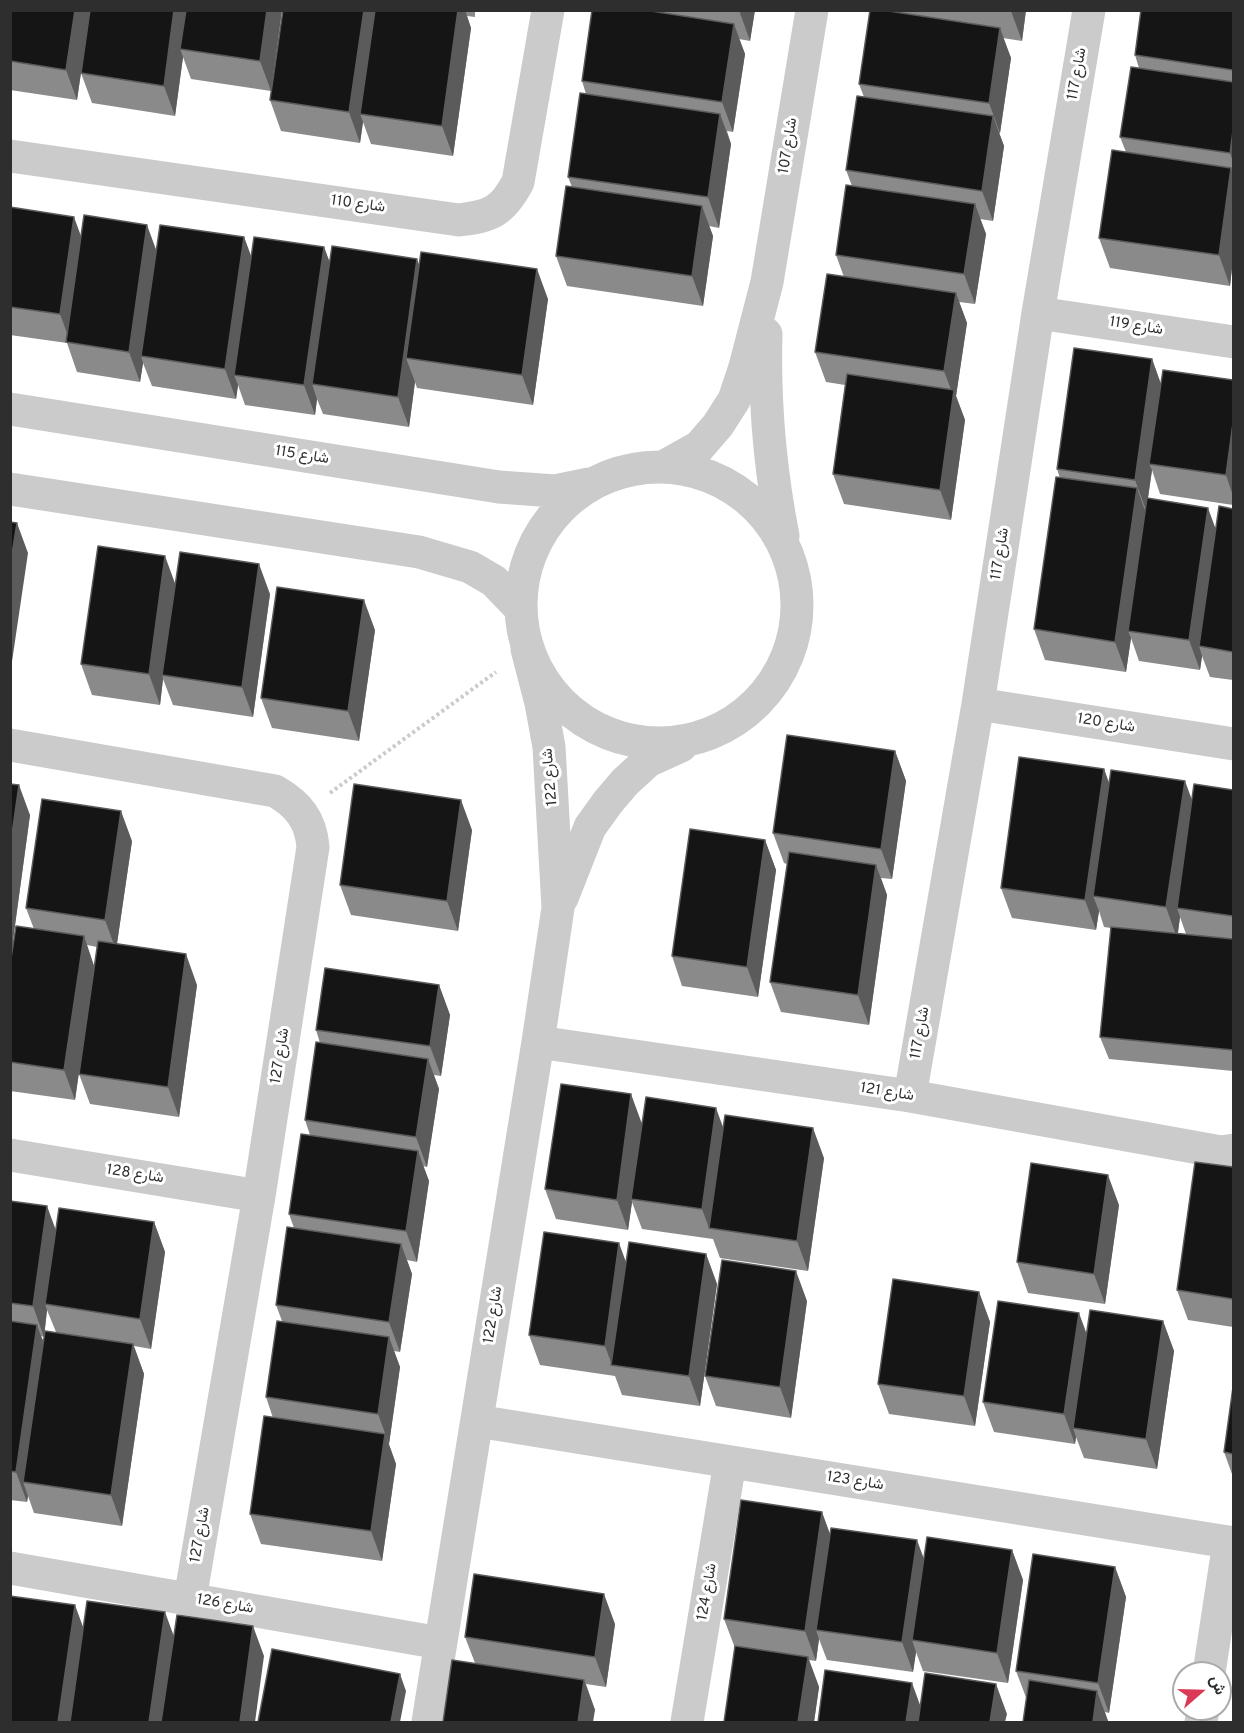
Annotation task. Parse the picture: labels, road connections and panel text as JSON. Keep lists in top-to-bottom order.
{
  "streets": {
    "street": [
      "شارع 117",
      "شارع 107",
      "شارع 110",
      "شارع 119",
      "شارع 115",
      "شارع 120",
      "شارع 122",
      "شارع 127",
      "شارع 121",
      "شارع 128",
      "شارع 123",
      "شارع 124",
      "شارع 126"
    ]
  },
  "crossings": [
    ["شارع 117", "شارع 119"],
    ["شارع 117", "شارع 120"],
    ["شارع 117", "شارع 121"],
    ["شارع 107", "شارع 122"],
    ["شارع 122", "شارع 121"],
    ["شارع 122", "شارع 123"],
    ["شارع 122", "شارع 126"],
    ["شارع 127", "شارع 128"],
    ["شارع 127", "شارع 126"],
    ["شارع 123", "شارع 124"]
  ],
  "north": "right"
}
